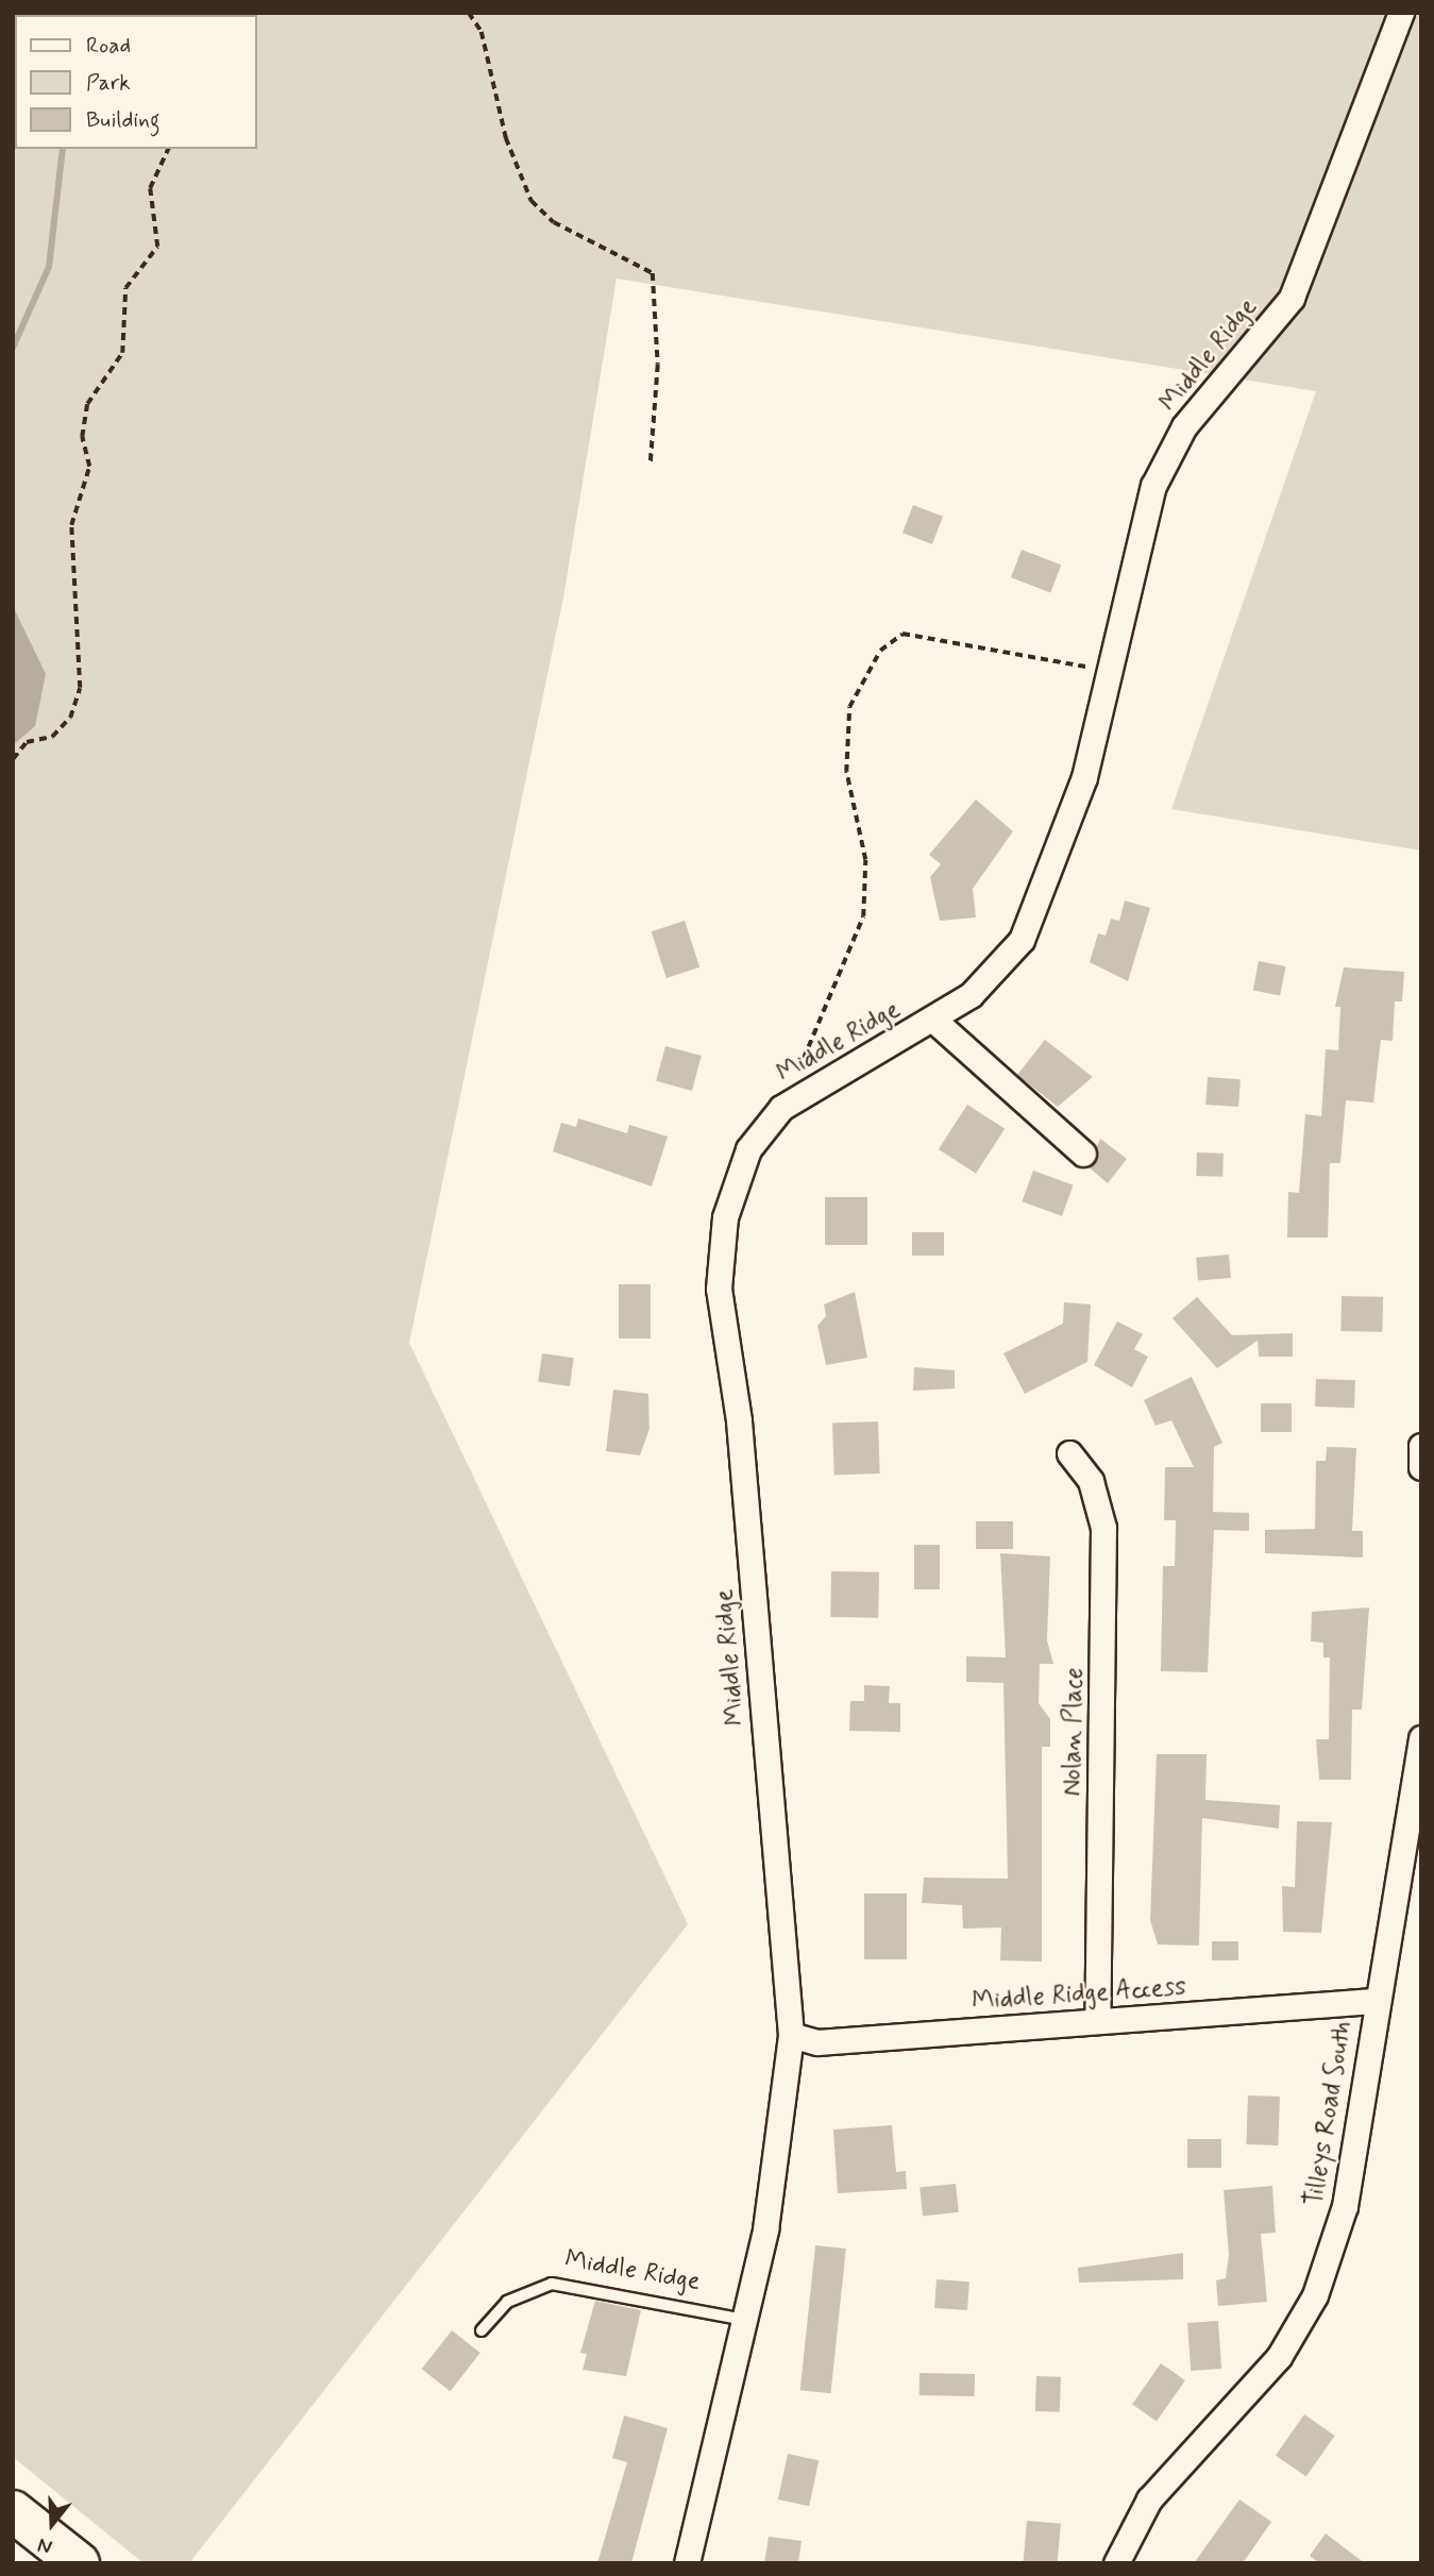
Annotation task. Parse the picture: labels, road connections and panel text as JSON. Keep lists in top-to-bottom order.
{
  "streets": {
    "street": [
      "Middle Ridge",
      "Nolan Place",
      "Middle Ridge Access",
      "Tilleys Road South"
    ]
  },
  "crossings": [
    ["Middle Ridge", "Middle Ridge Access"],
    ["Nolan Place", "Middle Ridge Access"],
    ["Middle Ridge Access", "Tilleys Road South"]
  ],
  "legend": ["Road", "Park", "Building"],
  "north": "bottom"
}
